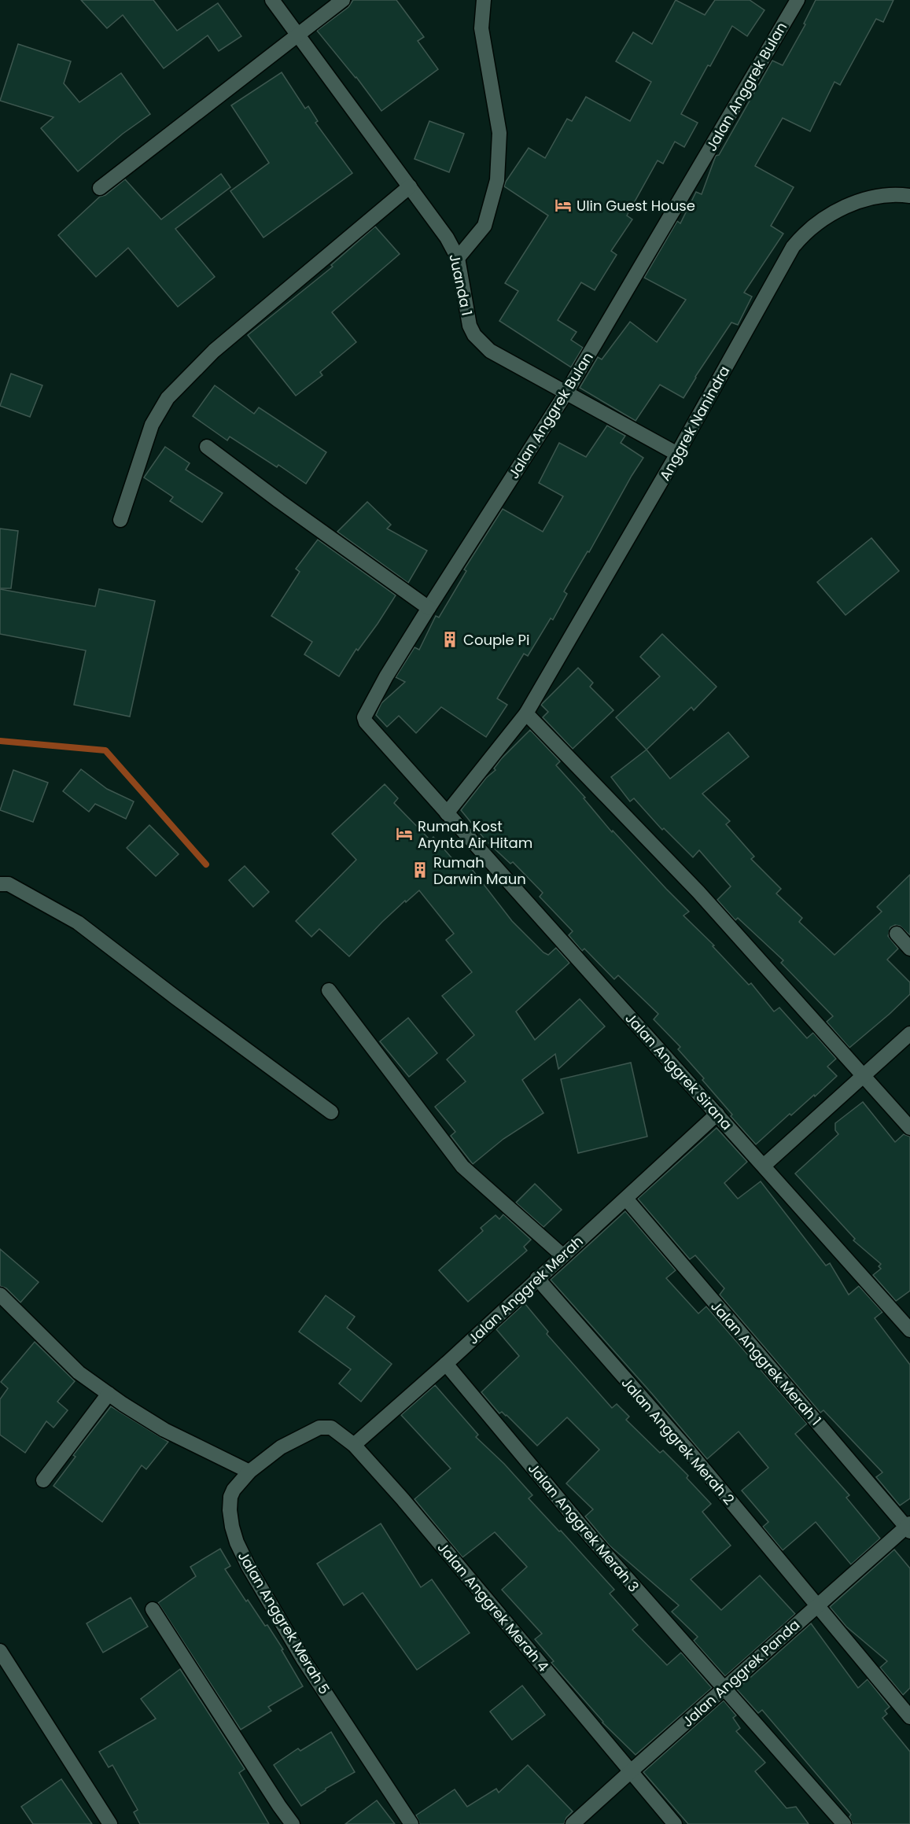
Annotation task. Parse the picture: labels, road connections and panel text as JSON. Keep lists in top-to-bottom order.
{
  "streets": {
    "street": [
      "Jalan Anggrek Bulan",
      "Juanda 1",
      "Anggrek Nanindra",
      "Jalan Anggrek Sirana",
      "Jalan Anggrek Merah",
      "Jalan Anggrek Merah 1",
      "Jalan Anggrek Merah 2",
      "Jalan Anggrek Merah 3",
      "Jalan Anggrek Merah 4",
      "Jalan Anggrek Merah 5",
      "Jalan Anggrek Panda"
    ]
  },
  "crossings": [
    ["Jalan Anggrek Bulan", "Juanda 1"],
    ["Jalan Anggrek Bulan", "Anggrek Nanindra"],
    ["Jalan Anggrek Bulan", "Jalan Anggrek Sirana"],
    ["Juanda 1", "Anggrek Nanindra"],
    ["Anggrek Nanindra", "Jalan Anggrek Sirana"],
    ["Jalan Anggrek Sirana", "Jalan Anggrek Merah"],
    ["Jalan Anggrek Merah", "Jalan Anggrek Merah 1"],
    ["Jalan Anggrek Merah", "Jalan Anggrek Merah 2"],
    ["Jalan Anggrek Merah", "Jalan Anggrek Merah 3"],
    ["Jalan Anggrek Merah", "Jalan Anggrek Merah 4"],
    ["Jalan Anggrek Merah", "Jalan Anggrek Merah 5"],
    ["Jalan Anggrek Merah 1", "Jalan Anggrek Panda"],
    ["Jalan Anggrek Merah 2", "Jalan Anggrek Panda"],
    ["Jalan Anggrek Merah 3", "Jalan Anggrek Panda"],
    ["Jalan Anggrek Merah 4", "Jalan Anggrek Merah 5"],
    ["Jalan Anggrek Merah 4", "Jalan Anggrek Panda"]
  ],
  "places": {
    "hotel": ["Ulin Guest House", "Rumah Kost Arynta Air Hitam"],
    "building": ["Couple Pi", "Rumah Darwin Maun"]
  }
}
